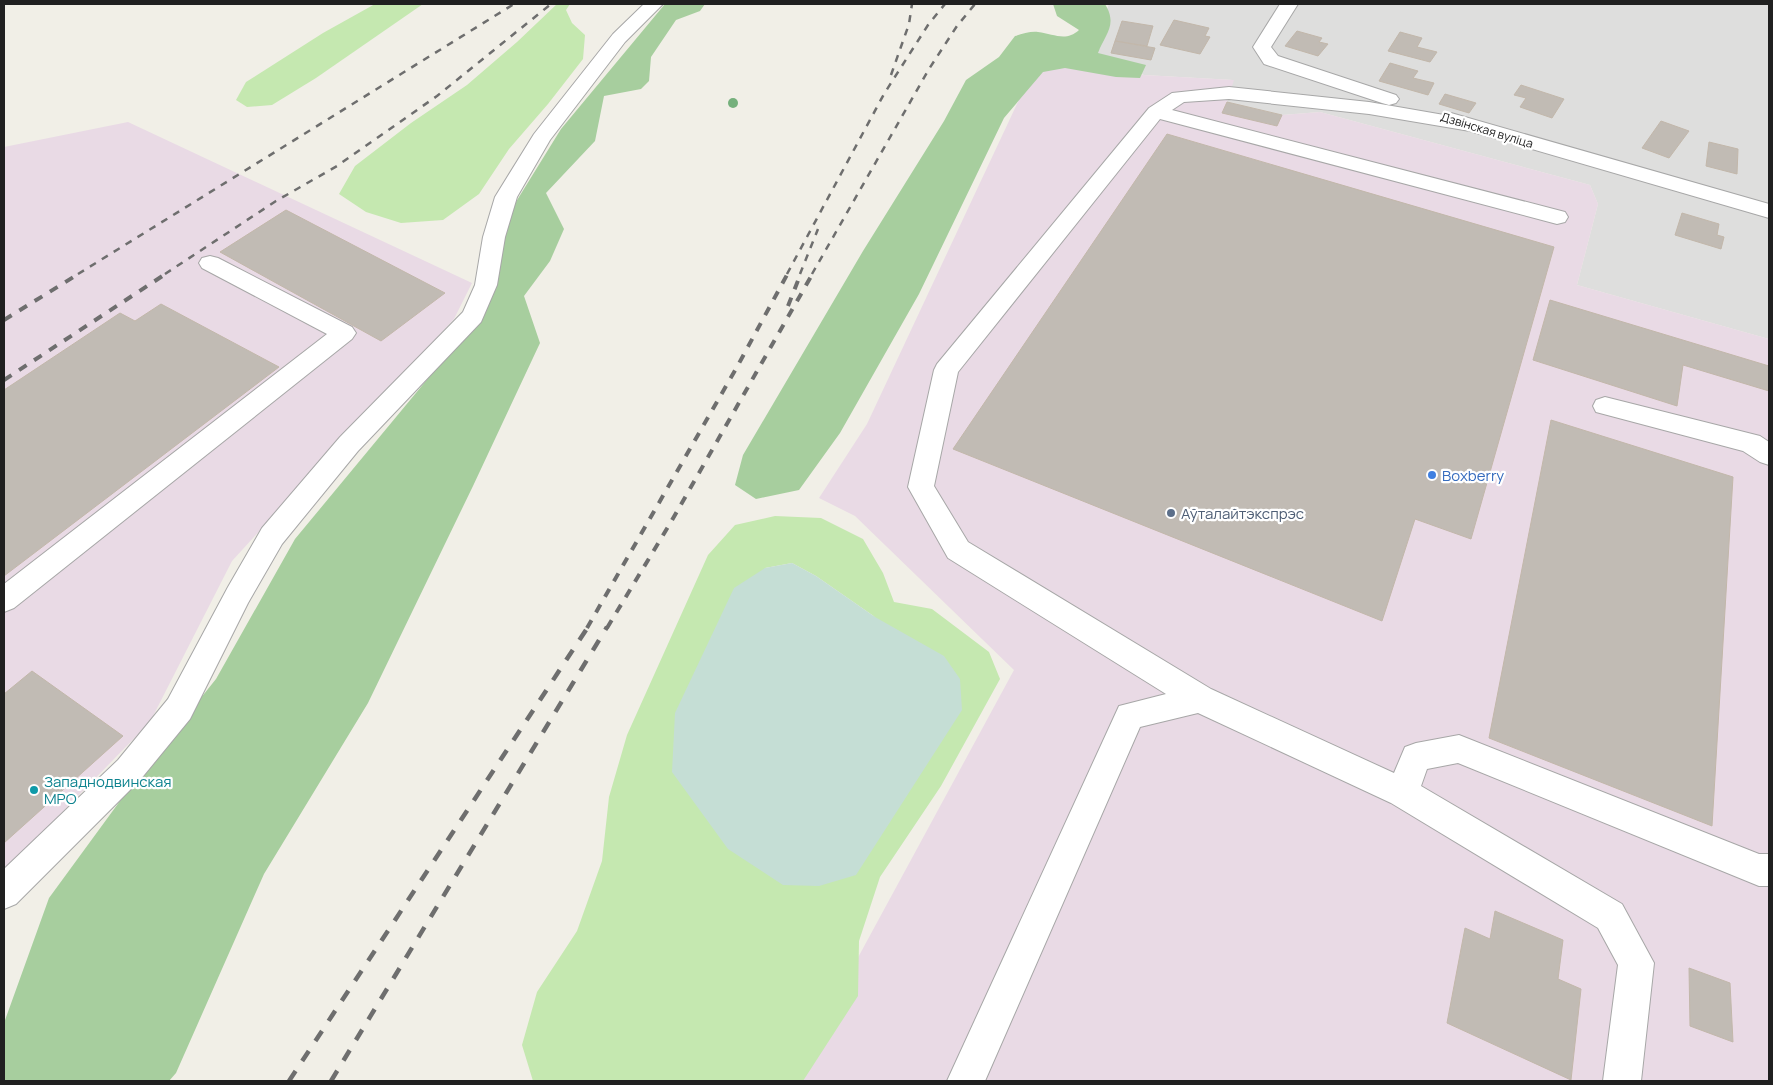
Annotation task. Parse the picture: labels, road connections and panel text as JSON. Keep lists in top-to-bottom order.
{
  "streets": {
    "street": ["Дзвінская вуліца"]
  },
  "places": ["Boxberry", "Аўталайтэкспрэс", "Западнодвинская МРО"]
}
